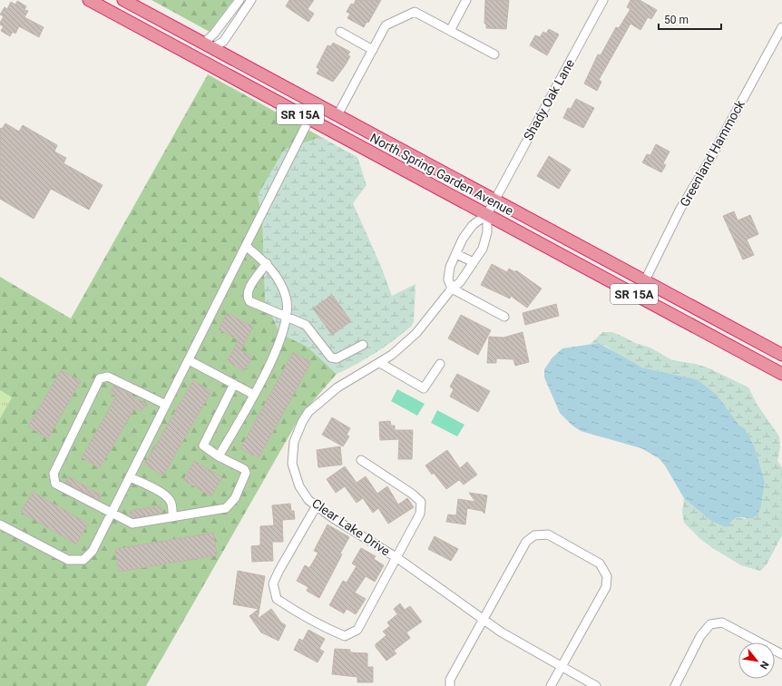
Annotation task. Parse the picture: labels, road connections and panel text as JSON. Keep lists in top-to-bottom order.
{
  "streets": {
    "highway": ["SR 15A", "North Spring Garden Avenue"],
    "street": ["Shady Oak Lane", "Greenland Hammock", "Clear Lake Drive"]
  },
  "crossings": [
    ["Shady Oak Lane", "North Spring Garden Avenue"],
    ["Shady Oak Lane", "Clear Lake Drive"],
    ["Greenland Hammock", "North Spring Garden Avenue"],
    ["North Spring Garden Avenue", "Clear Lake Drive"]
  ],
  "scale_bar": "50 m",
  "north": "bottom right"
}
